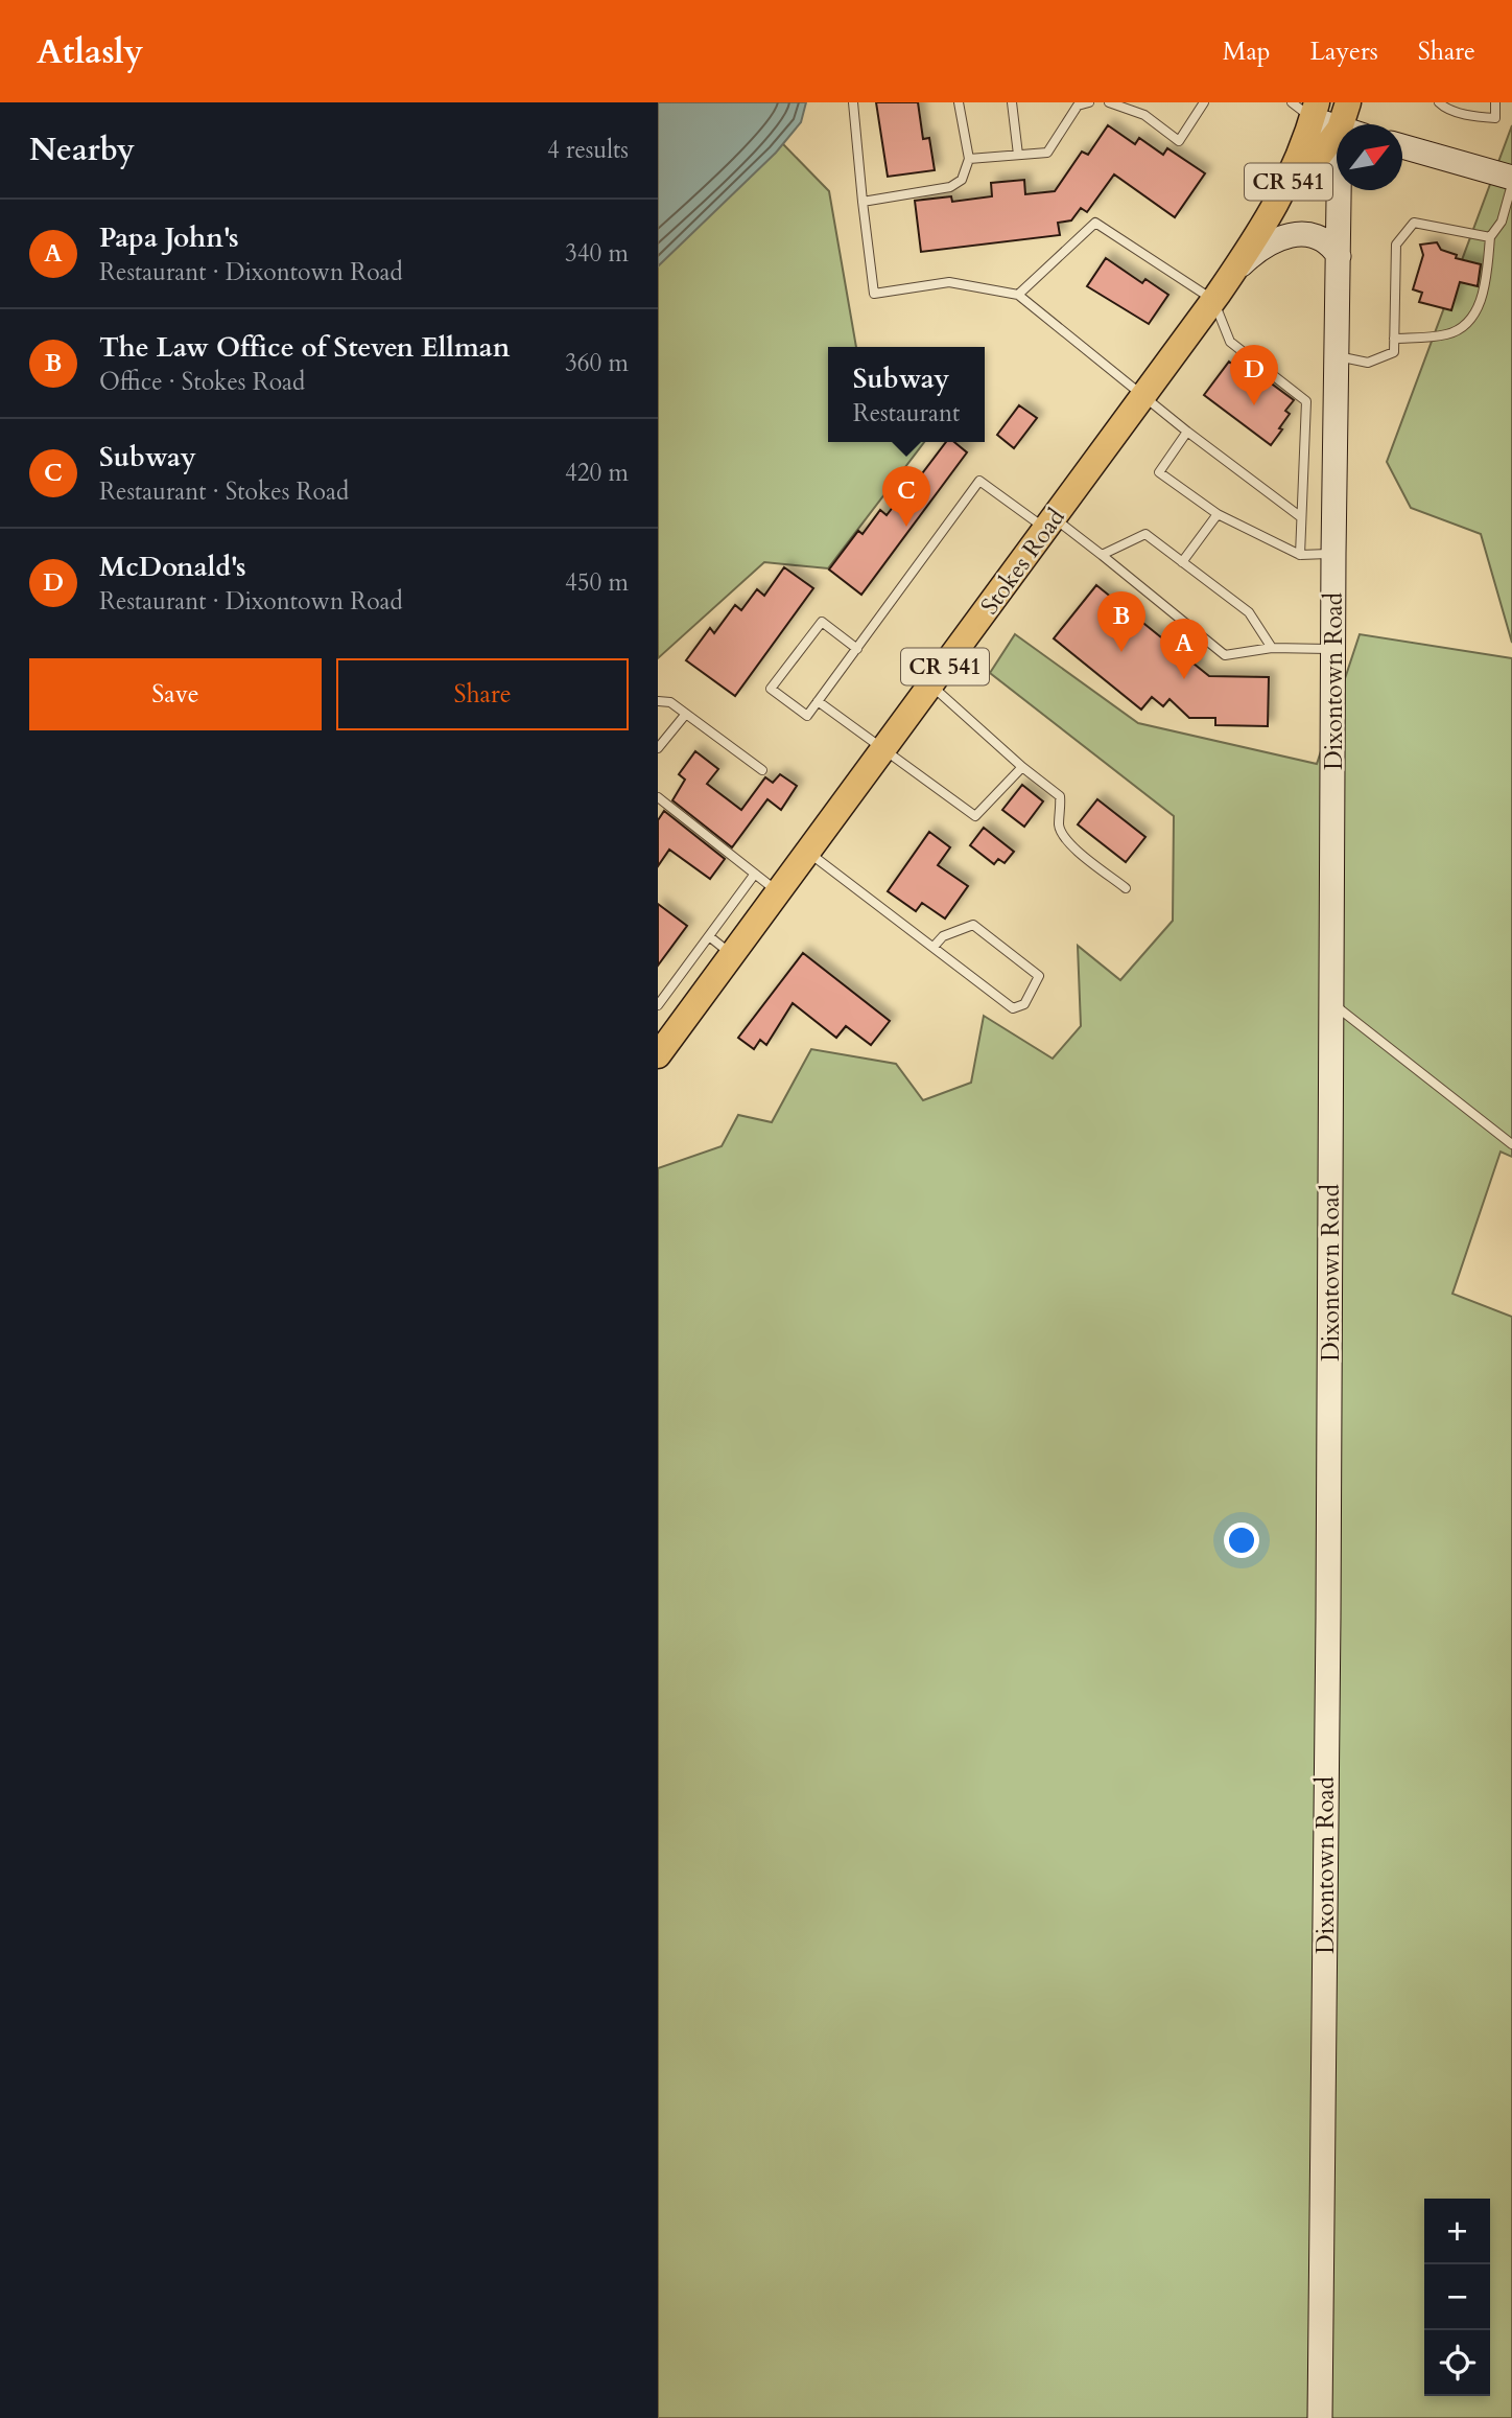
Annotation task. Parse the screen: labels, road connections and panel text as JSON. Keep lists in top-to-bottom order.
{
  "streets": {
    "main road": ["CR 541", "Stokes Road"],
    "street": ["Dixontown Road"]
  },
  "north": "top right",
  "page": {
    "header": "Atlasly",
    "nav": ["Map", "Layers", "Share"],
    "heading": ["Nearby", "4 results"],
    "list": [
      {
        "mark": "A",
        "name": "Papa John's",
        "note": "Restaurant · Dixontown Road",
        "value": "340 m"
      },
      {
        "mark": "B",
        "name": "The Law Office of Steven Ellman",
        "note": "Office · Stokes Road",
        "value": "360 m"
      },
      {
        "mark": "C",
        "name": "Subway",
        "note": "Restaurant · Stokes Road",
        "value": "420 m"
      },
      {
        "mark": "D",
        "name": "McDonald's",
        "note": "Restaurant · Dixontown Road",
        "value": "450 m"
      }
    ],
    "pins": [
      "D",
      "C",
      "B",
      "A"
    ],
    "popup": ["Subway", "Restaurant"],
    "buttons": ["Save", "Share"],
    "map_buttons": ["+", "−"]
  }
}
